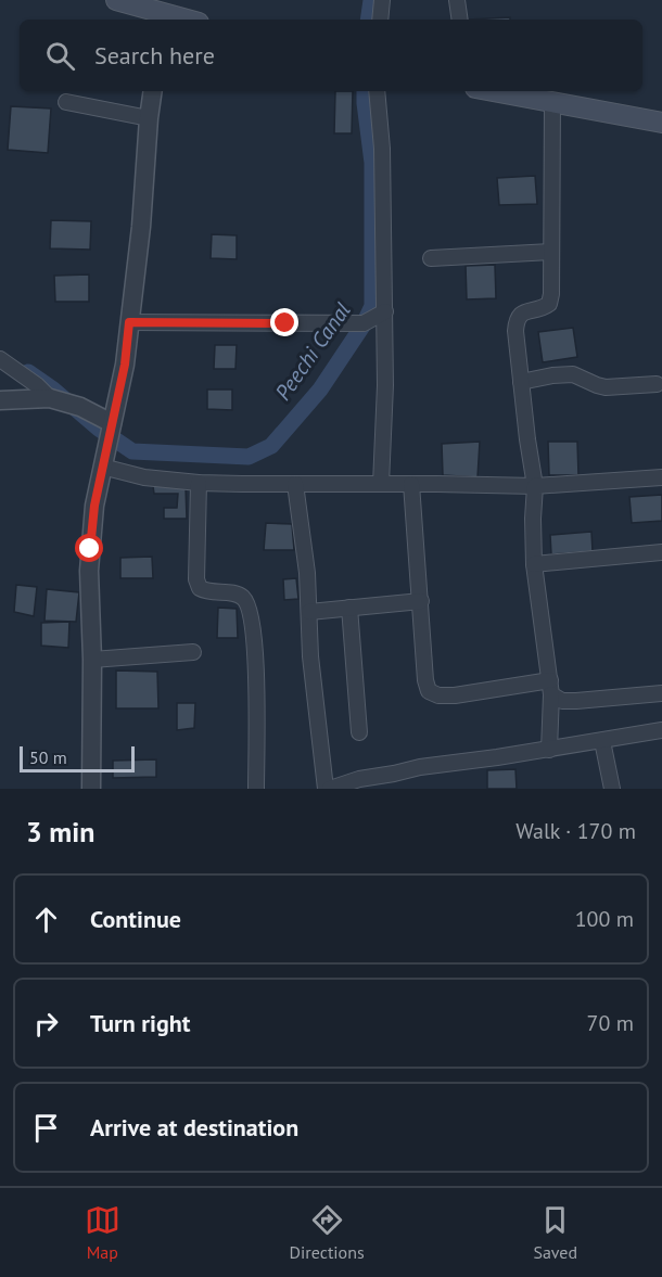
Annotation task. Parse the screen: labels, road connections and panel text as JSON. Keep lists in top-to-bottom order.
{
  "water": ["Peechi Canal"],
  "scale_bar": "50 m",
  "page": {
    "search": "Search here",
    "scale": "50 m",
    "heading": ["3 min", "Walk · 170 m"],
    "list": [
      ["Continue", "100 m"],
      ["Turn right", "70 m"],
      "Arrive at destination"
    ],
    "nav": ["Map", "Directions", "Saved"]
  }
}
